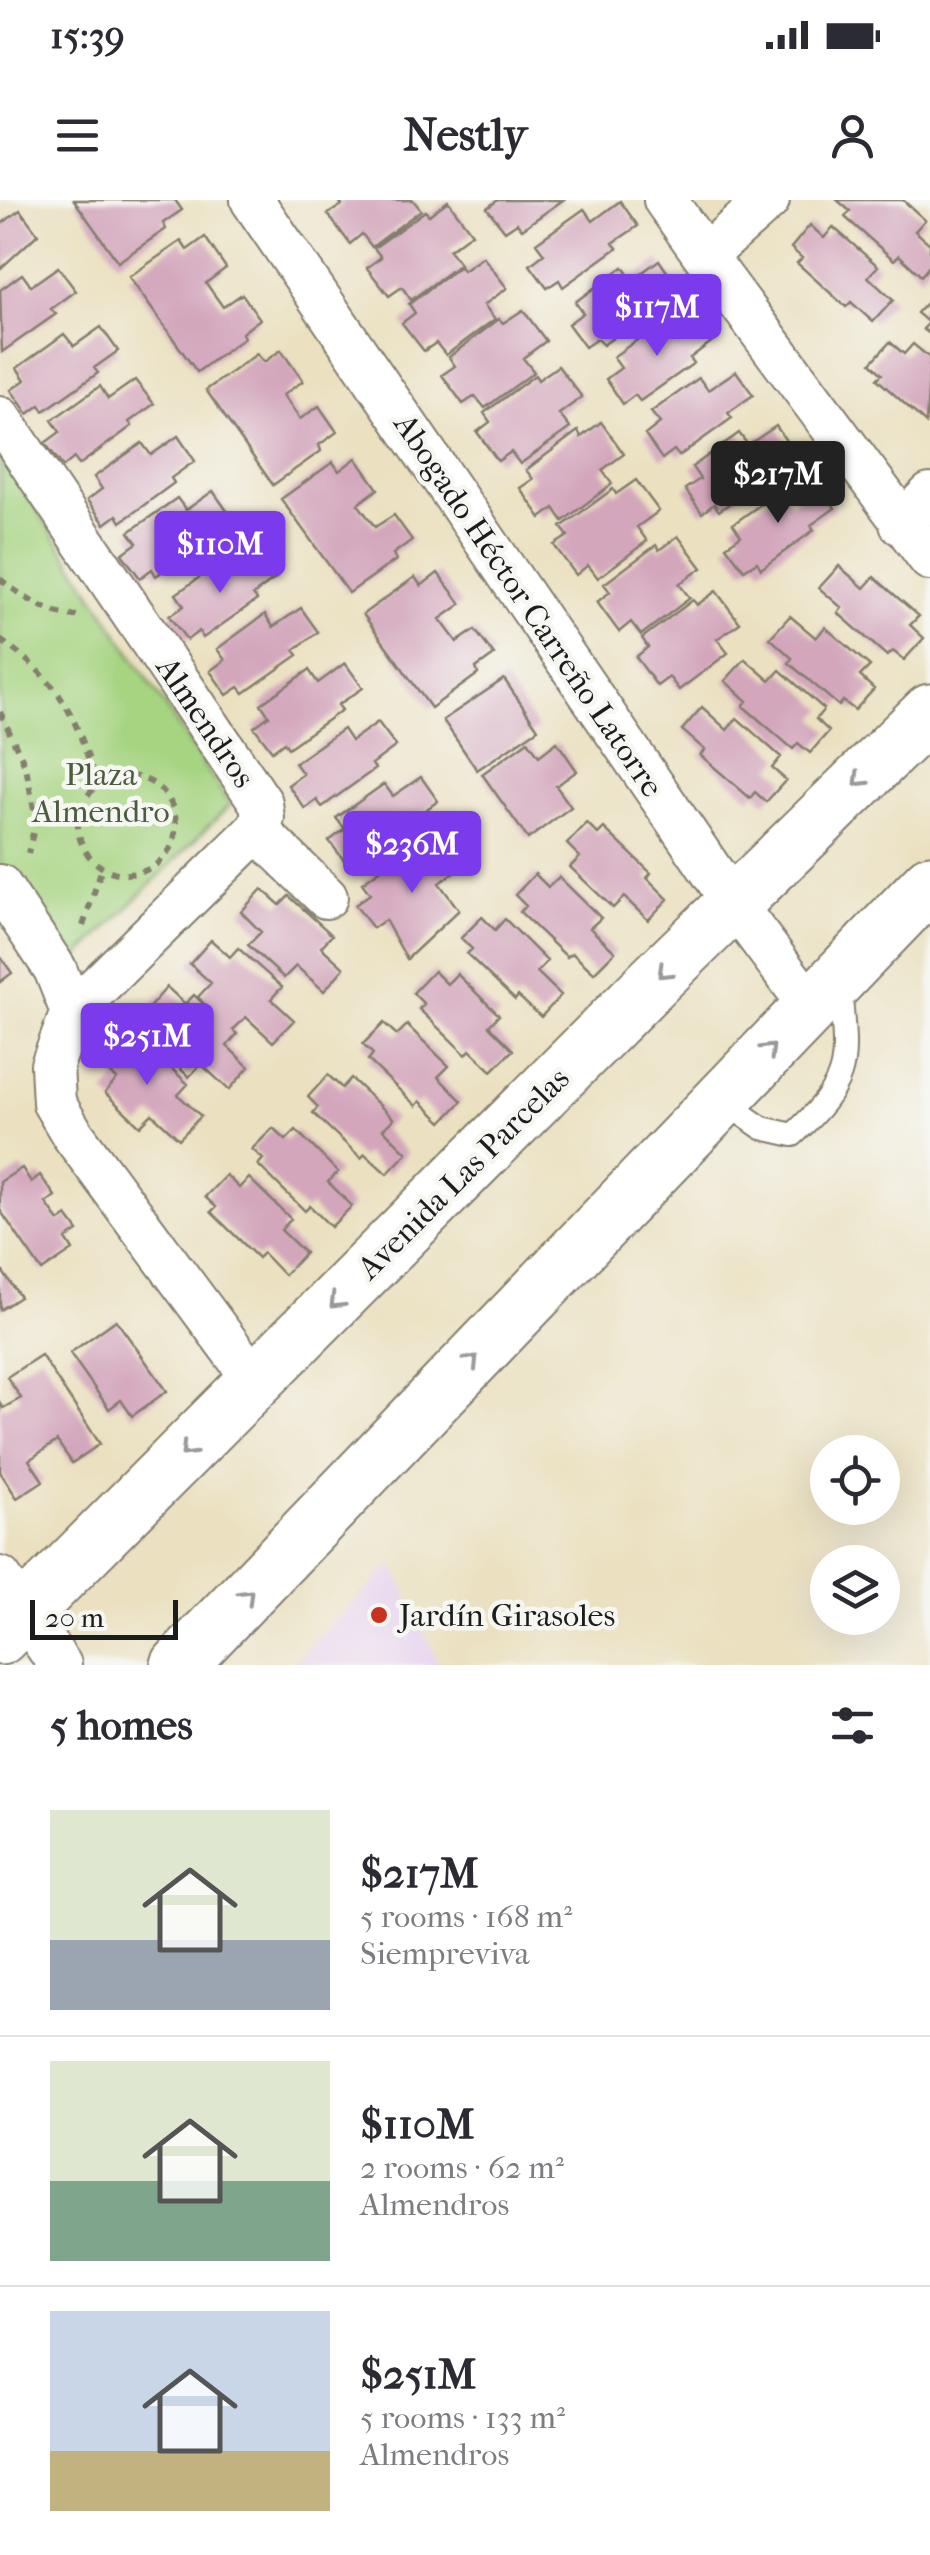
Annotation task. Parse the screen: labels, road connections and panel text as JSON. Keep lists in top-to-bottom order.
{
  "streets": {
    "main road": ["Avenida Las Parcelas"],
    "street": ["Abogado Héctor Carreño Latorre", "Almendros"]
  },
  "crossings": [
    ["Abogado Héctor Carreño Latorre", "Avenida Las Parcelas"],
    ["Almendros", "Avenida Las Parcelas"]
  ],
  "parks": ["Plaza Almendro"],
  "places": ["Jardín Girasoles"],
  "scale_bar": "20 m",
  "page": {
    "status": "15:39",
    "header": "Nestly",
    "price": [
      "$117M",
      "$217M",
      "$110M",
      "$236M",
      "$251M"
    ],
    "scale": "20 m",
    "heading": "5 homes",
    "list": [
      {
        "name": "$217M",
        "note": "5 rooms · 168 m² · Siempreviva"
      },
      {
        "name": "$110M",
        "note": "2 rooms · 62 m² · Almendros"
      },
      {
        "name": "$251M",
        "note": "5 rooms · 133 m² · Almendros"
      }
    ]
  }
}
